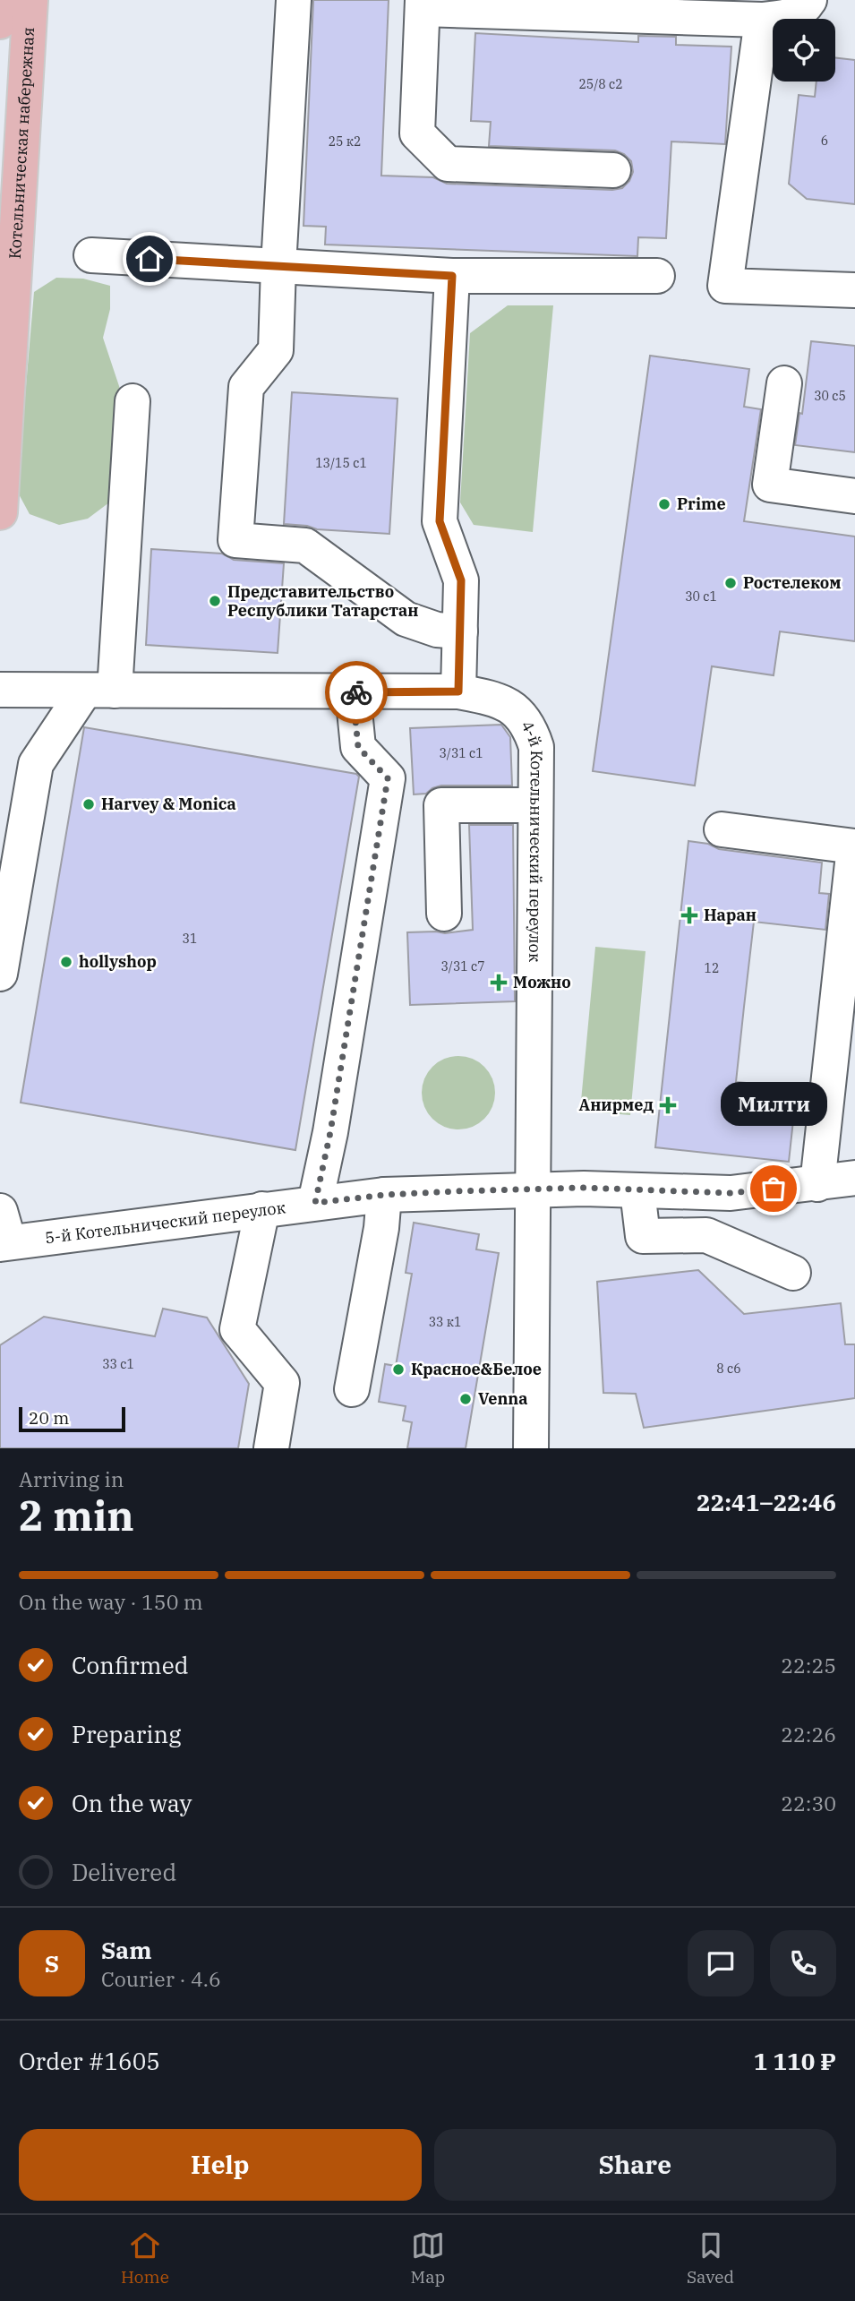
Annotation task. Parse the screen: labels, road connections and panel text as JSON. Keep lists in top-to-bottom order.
{
  "streets": {
    "main road": ["Котельническая набережная"],
    "street": ["4-й Котельнический переулок", "5-й Котельнический переулок"]
  },
  "crossings": [
    ["4-й Котельнический переулок", "5-й Котельнический переулок"]
  ],
  "places": {
    "other": [
      "Prime",
      "Ростелеком",
      "Представительство Республики Татарстан",
      "Harvey & Monica",
      "hollyshop",
      "Милти",
      "Красное&Белое",
      "Venna"
    ],
    "health": ["Наран", "Можно", "Анирмед"]
  },
  "house_numbers": [
    "25/8 с2",
    "6",
    "25 к2",
    "30 с5",
    "13/15 с1",
    "30 с1",
    "3/31 с1",
    "31",
    "3/31 с7",
    "12",
    "33 к1",
    "33 с1",
    "8 с6"
  ],
  "scale_bar": "20 m",
  "page": {
    "bubble": "Милти",
    "scale": "20 m",
    "heading": ["2 min", "Arriving in", "22:41–22:46"],
    "panel": [
      "Sam",
      "Courier · 4.6",
      "Order #1605",
      "1 110 ₽"
    ],
    "bar": "On the way · 150 m",
    "list": [
      ["Confirmed", "22:25"],
      ["Preparing", "22:26"],
      ["On the way", "22:30"],
      "Delivered"
    ],
    "round": "S",
    "buttons": ["Help", "Share"],
    "tabs": ["Home", "Map", "Saved"]
  }
}
